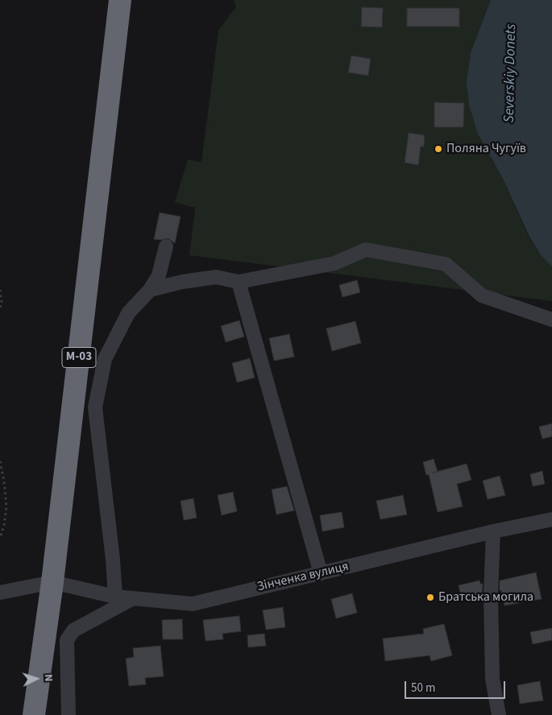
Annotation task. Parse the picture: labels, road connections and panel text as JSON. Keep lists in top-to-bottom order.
{
  "streets": {
    "highway": ["М-03"],
    "street": ["Зінченка вулиця"]
  },
  "crossings": [
    ["М-03", "Зінченка вулиця"]
  ],
  "water": ["Severskiy Donets"],
  "places": ["Поляна Чугуїв", "Братська могила"],
  "scale_bar": "50 m",
  "north": "right"
}
